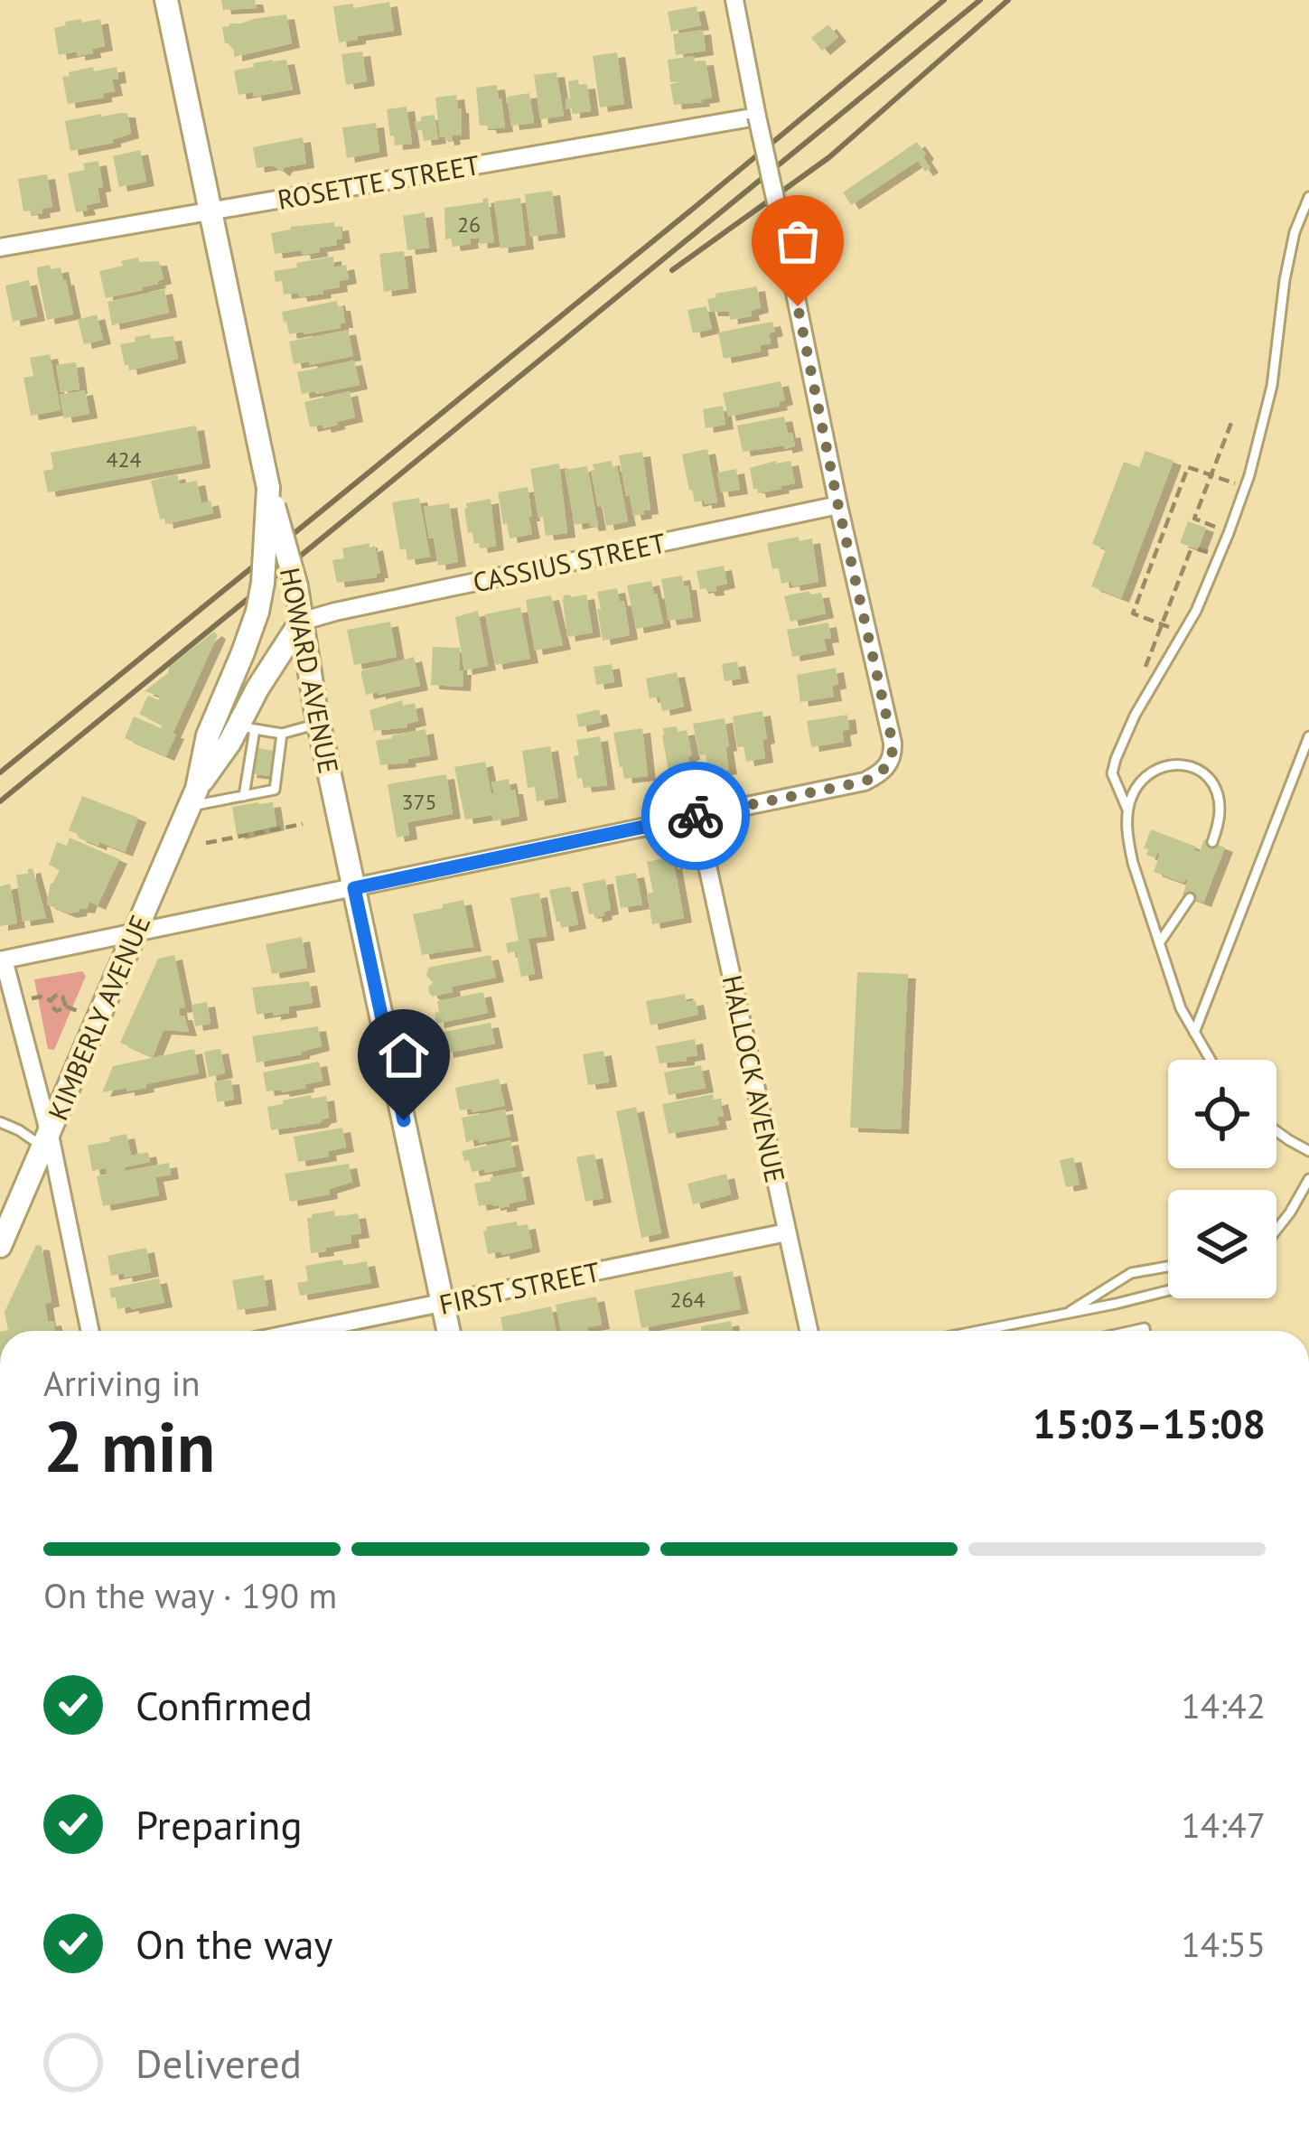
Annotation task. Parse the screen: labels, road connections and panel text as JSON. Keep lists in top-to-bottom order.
{
  "streets": {
    "main road": ["HOWARD AVENUE", "KIMBERLY AVENUE"],
    "street": [
      "ROSETTE STREET",
      "CASSIUS STREET",
      "HALLOCK AVENUE",
      "FIRST STREET"
    ]
  },
  "crossings": [
    ["ROSETTE STREET", "HOWARD AVENUE"],
    ["CASSIUS STREET", "HOWARD AVENUE"],
    ["HOWARD AVENUE", "FIRST STREET"],
    ["HALLOCK AVENUE", "FIRST STREET"]
  ],
  "house_numbers": [
    "26",
    "424",
    "375",
    "264"
  ],
  "page": {
    "heading": ["2 min", "Arriving in", "15:03–15:08"],
    "bar": "On the way · 190 m",
    "list": [
      ["Confirmed", "14:42"],
      ["Preparing", "14:47"],
      ["On the way", "14:55"],
      "Delivered"
    ]
  }
}
